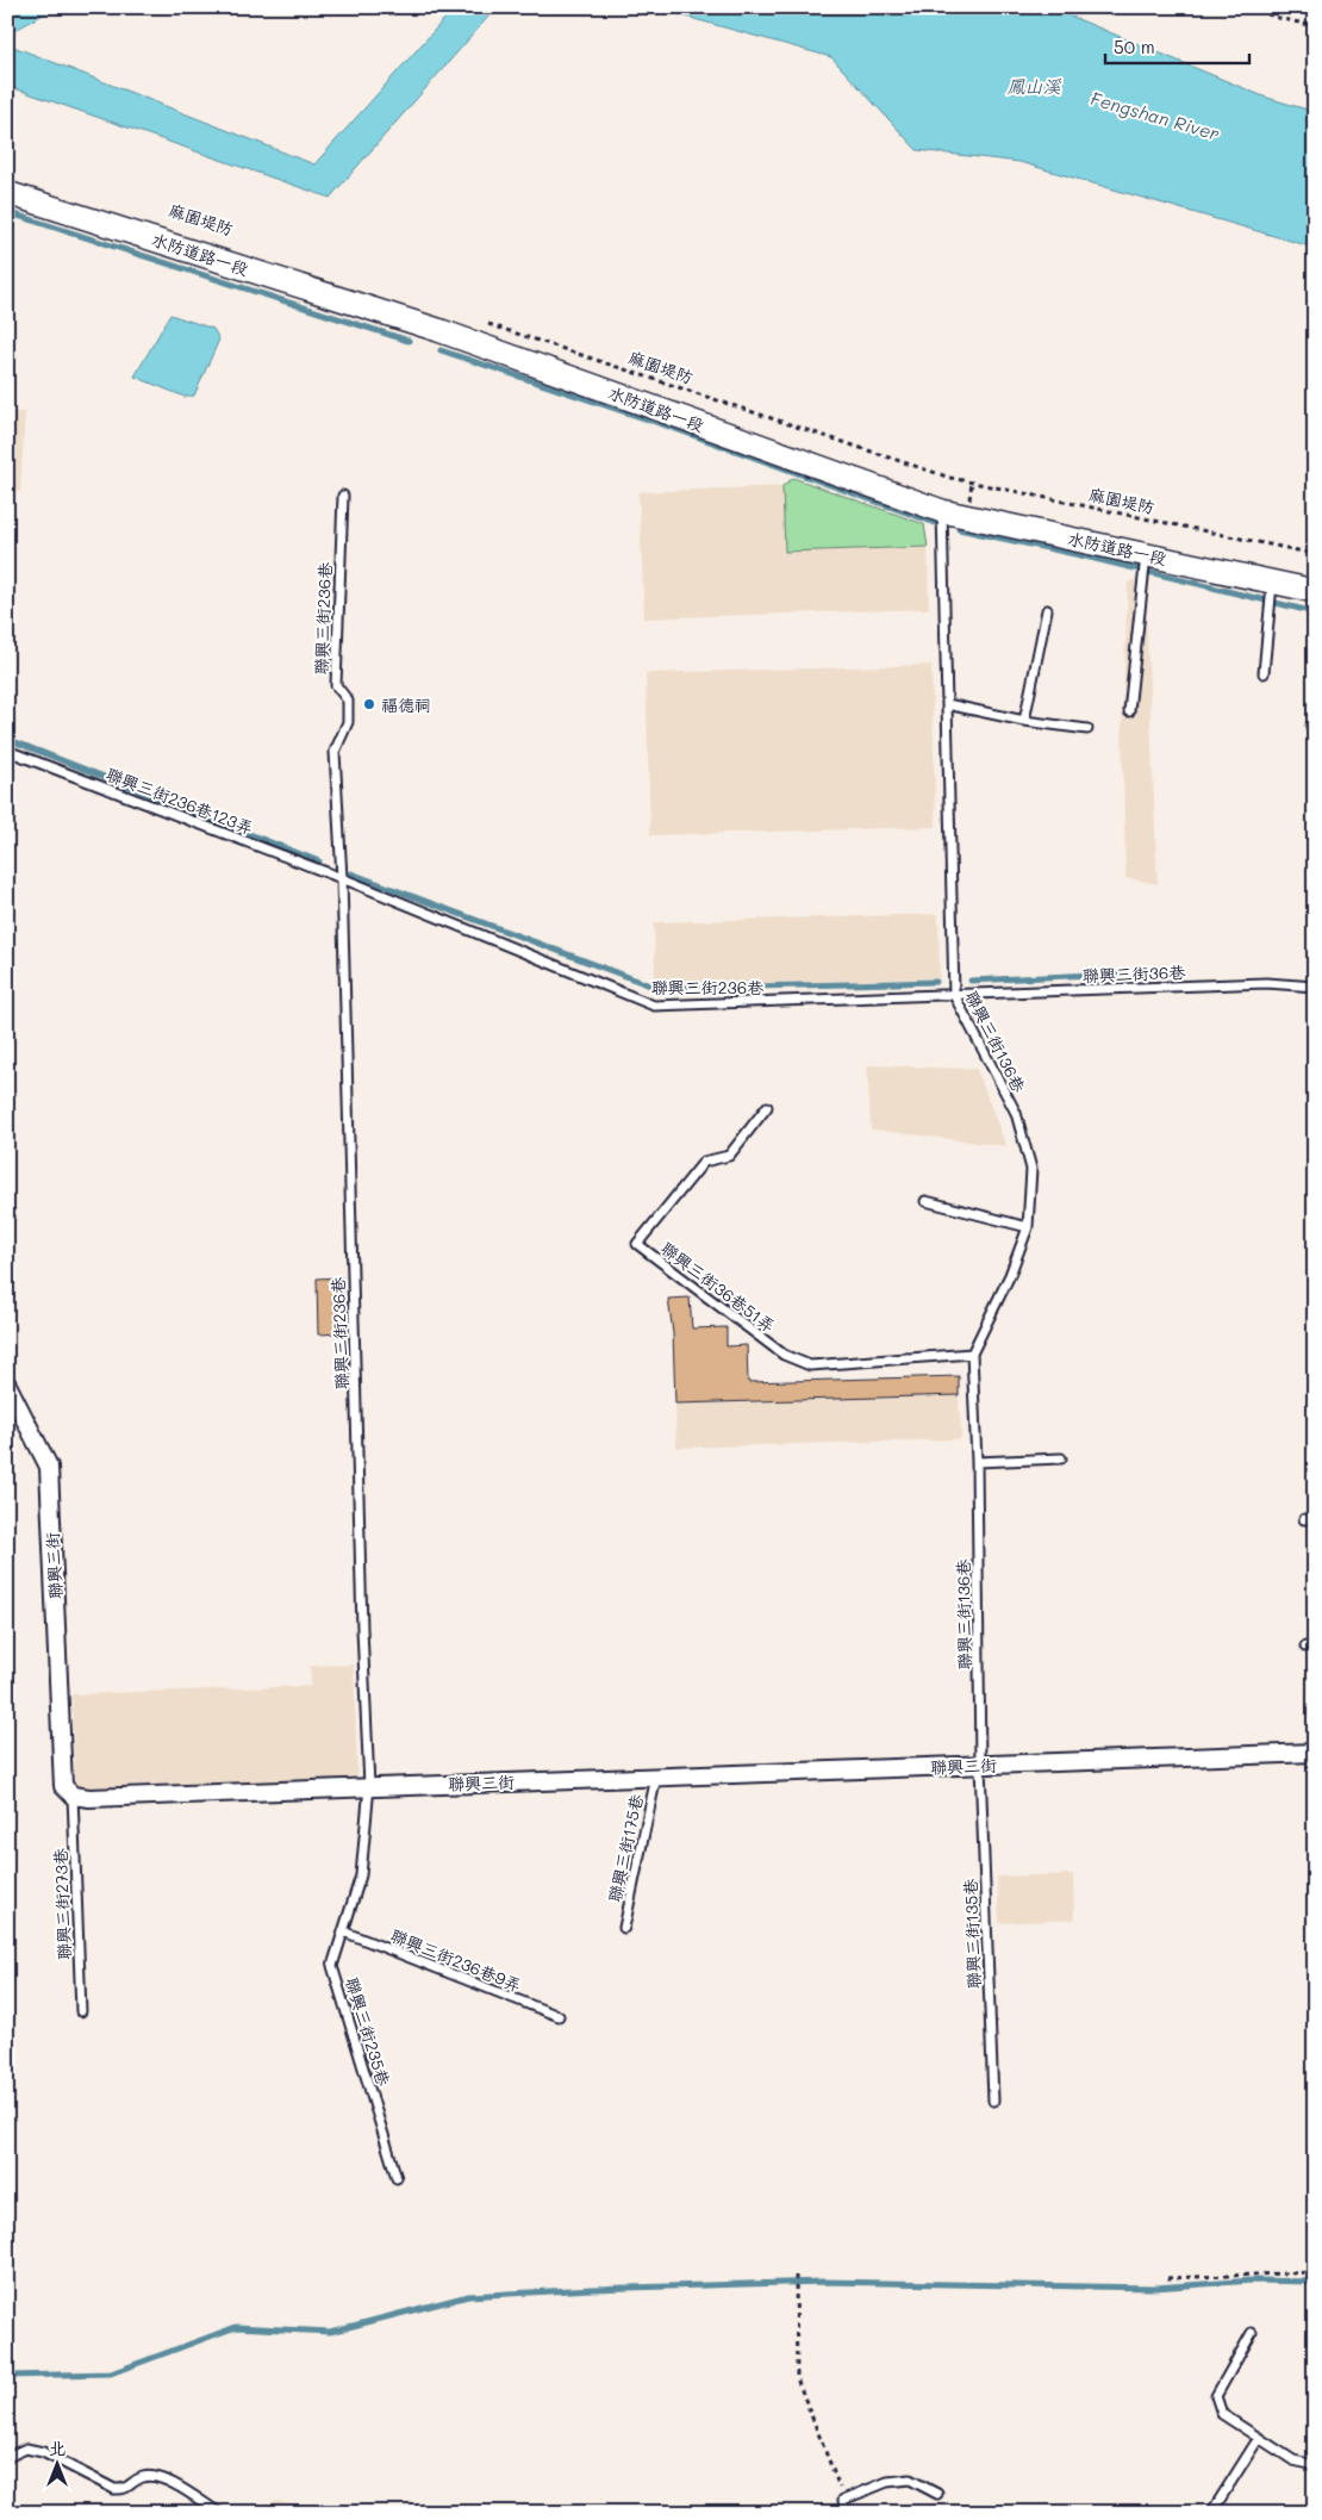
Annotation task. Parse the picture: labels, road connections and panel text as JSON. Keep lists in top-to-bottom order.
{
  "streets": {
    "street": ["水防道路一段", "聯興三街"],
    "lane": [
      "聯興三街236巷",
      "聯興三街236巷123弄",
      "聯興三街36巷",
      "聯興三街136巷",
      "聯興三街36巷51弄",
      "聯興三街175巷",
      "聯興三街273巷",
      "聯興三街135巷",
      "聯興三街236巷9弄",
      "聯興三街235巷"
    ],
    "path": ["麻園堤防"]
  },
  "crossings": [
    ["水防道路一段", "聯興三街136巷"],
    ["聯興三街236巷", "聯興三街236巷123弄"],
    ["聯興三街236巷", "聯興三街36巷"],
    ["聯興三街236巷", "聯興三街136巷"],
    ["聯興三街236巷", "聯興三街"],
    ["聯興三街236巷", "聯興三街235巷"],
    ["聯興三街36巷", "聯興三街136巷"],
    ["聯興三街136巷", "聯興三街36巷51弄"],
    ["聯興三街136巷", "聯興三街"],
    ["聯興三街136巷", "聯興三街135巷"],
    ["聯興三街", "聯興三街175巷"],
    ["聯興三街", "聯興三街273巷"],
    ["聯興三街", "聯興三街135巷"],
    ["聯興三街", "聯興三街235巷"],
    ["聯興三街236巷9弄", "聯興三街235巷"]
  ],
  "water": ["鳳山溪", "Fengshan River"],
  "places": ["福德祠"],
  "scale_bar": "50 m",
  "north": "top"
}
